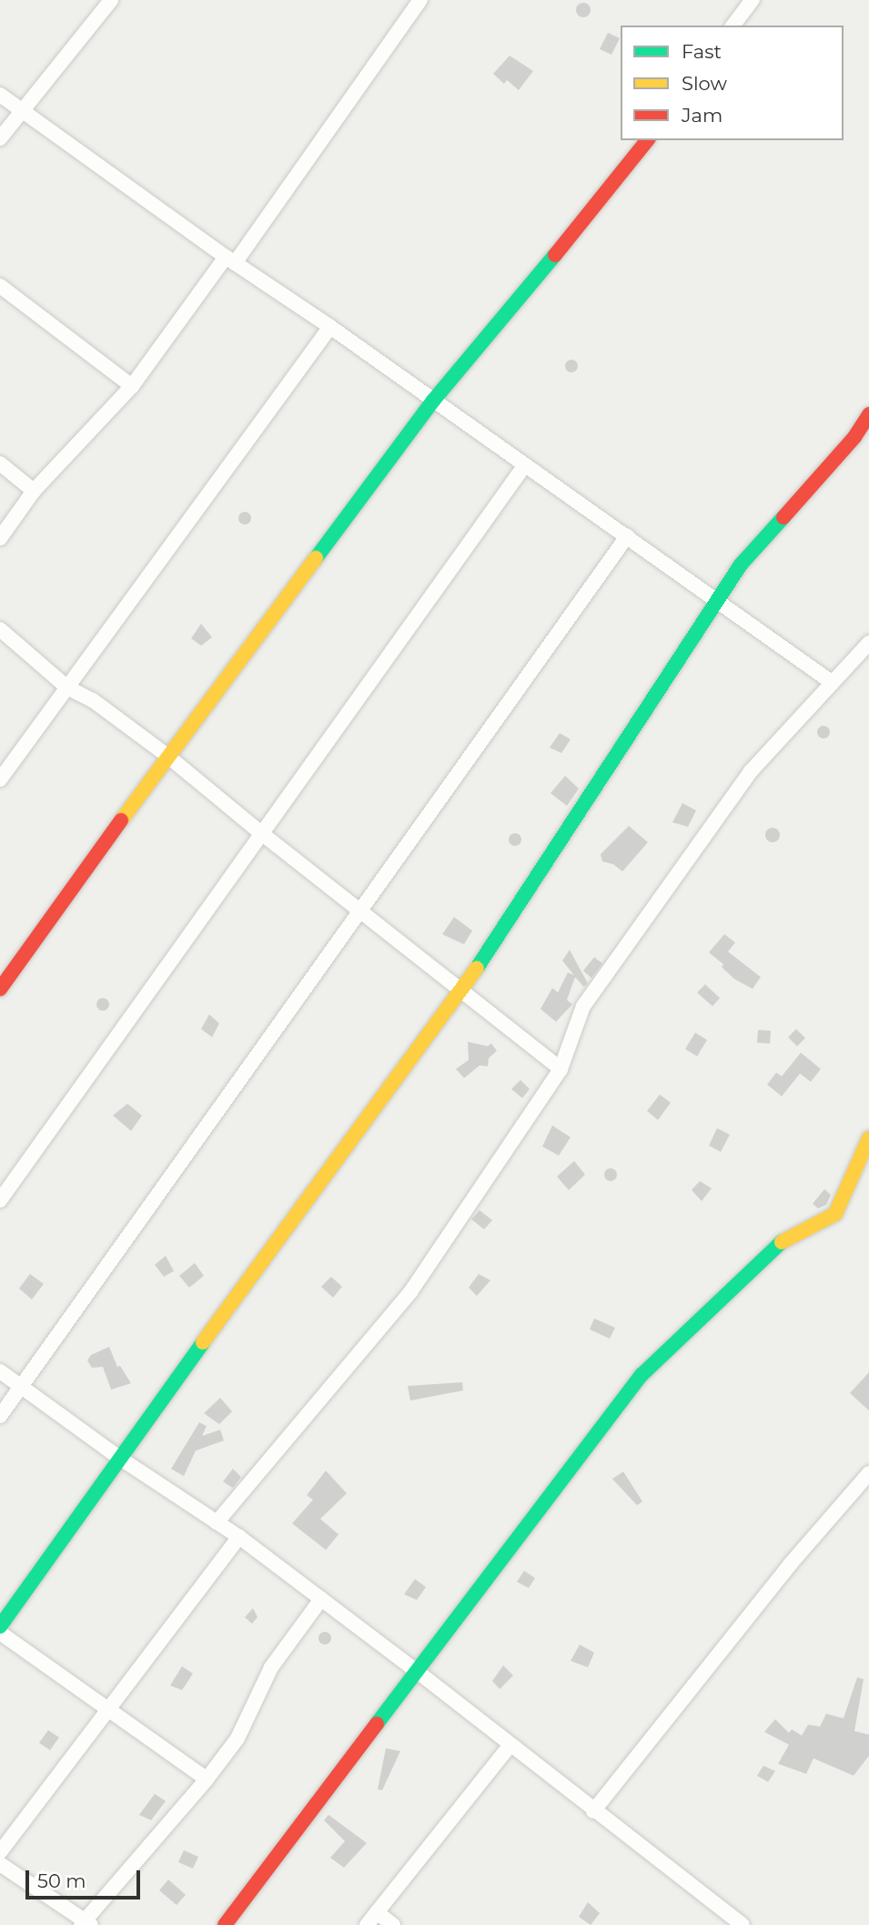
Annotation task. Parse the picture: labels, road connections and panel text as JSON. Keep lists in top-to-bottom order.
{
  "legend": ["Fast", "Slow", "Jam"],
  "scale_bar": "50 m"
}
